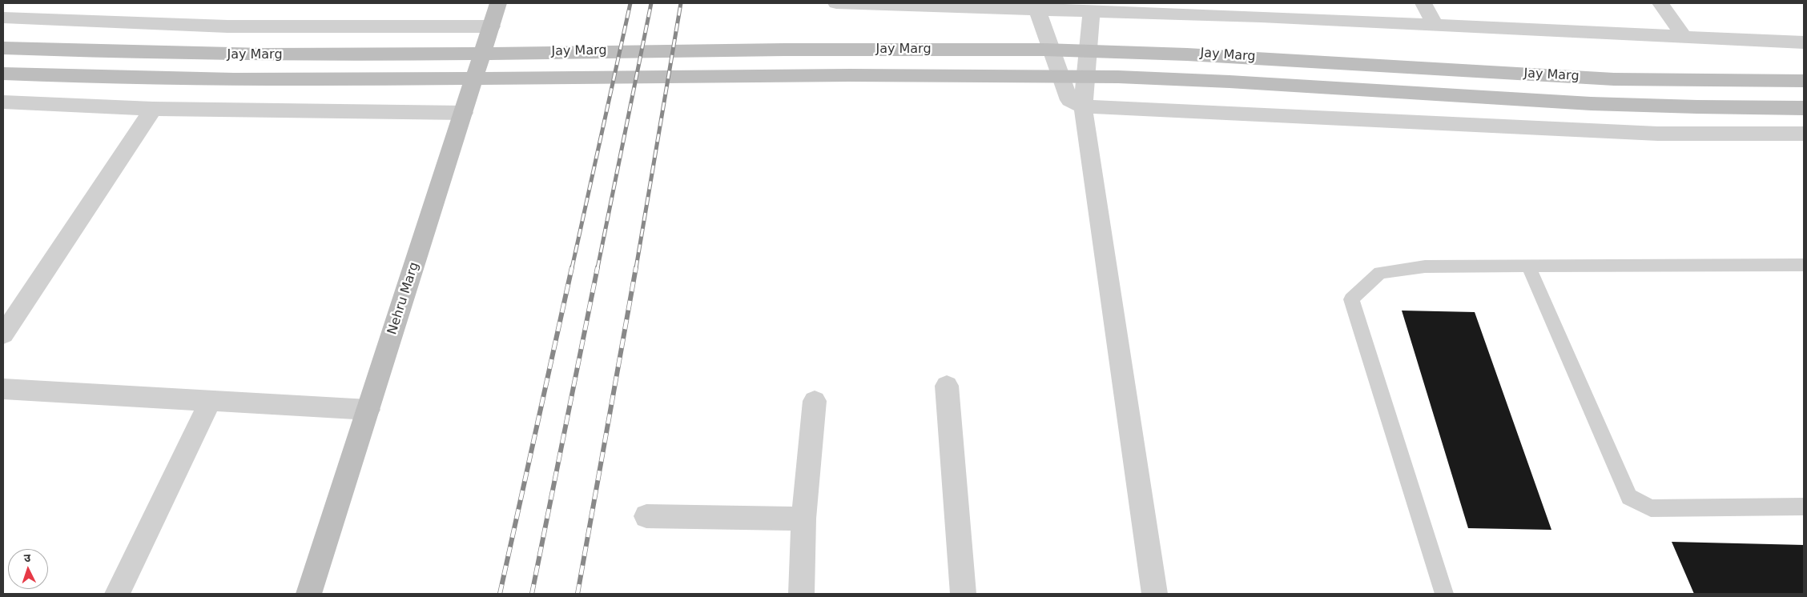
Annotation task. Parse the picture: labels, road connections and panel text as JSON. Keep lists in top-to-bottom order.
{
  "streets": {
    "main road": ["Jay Marg", "Nehru Marg"]
  },
  "north": "top"
}
